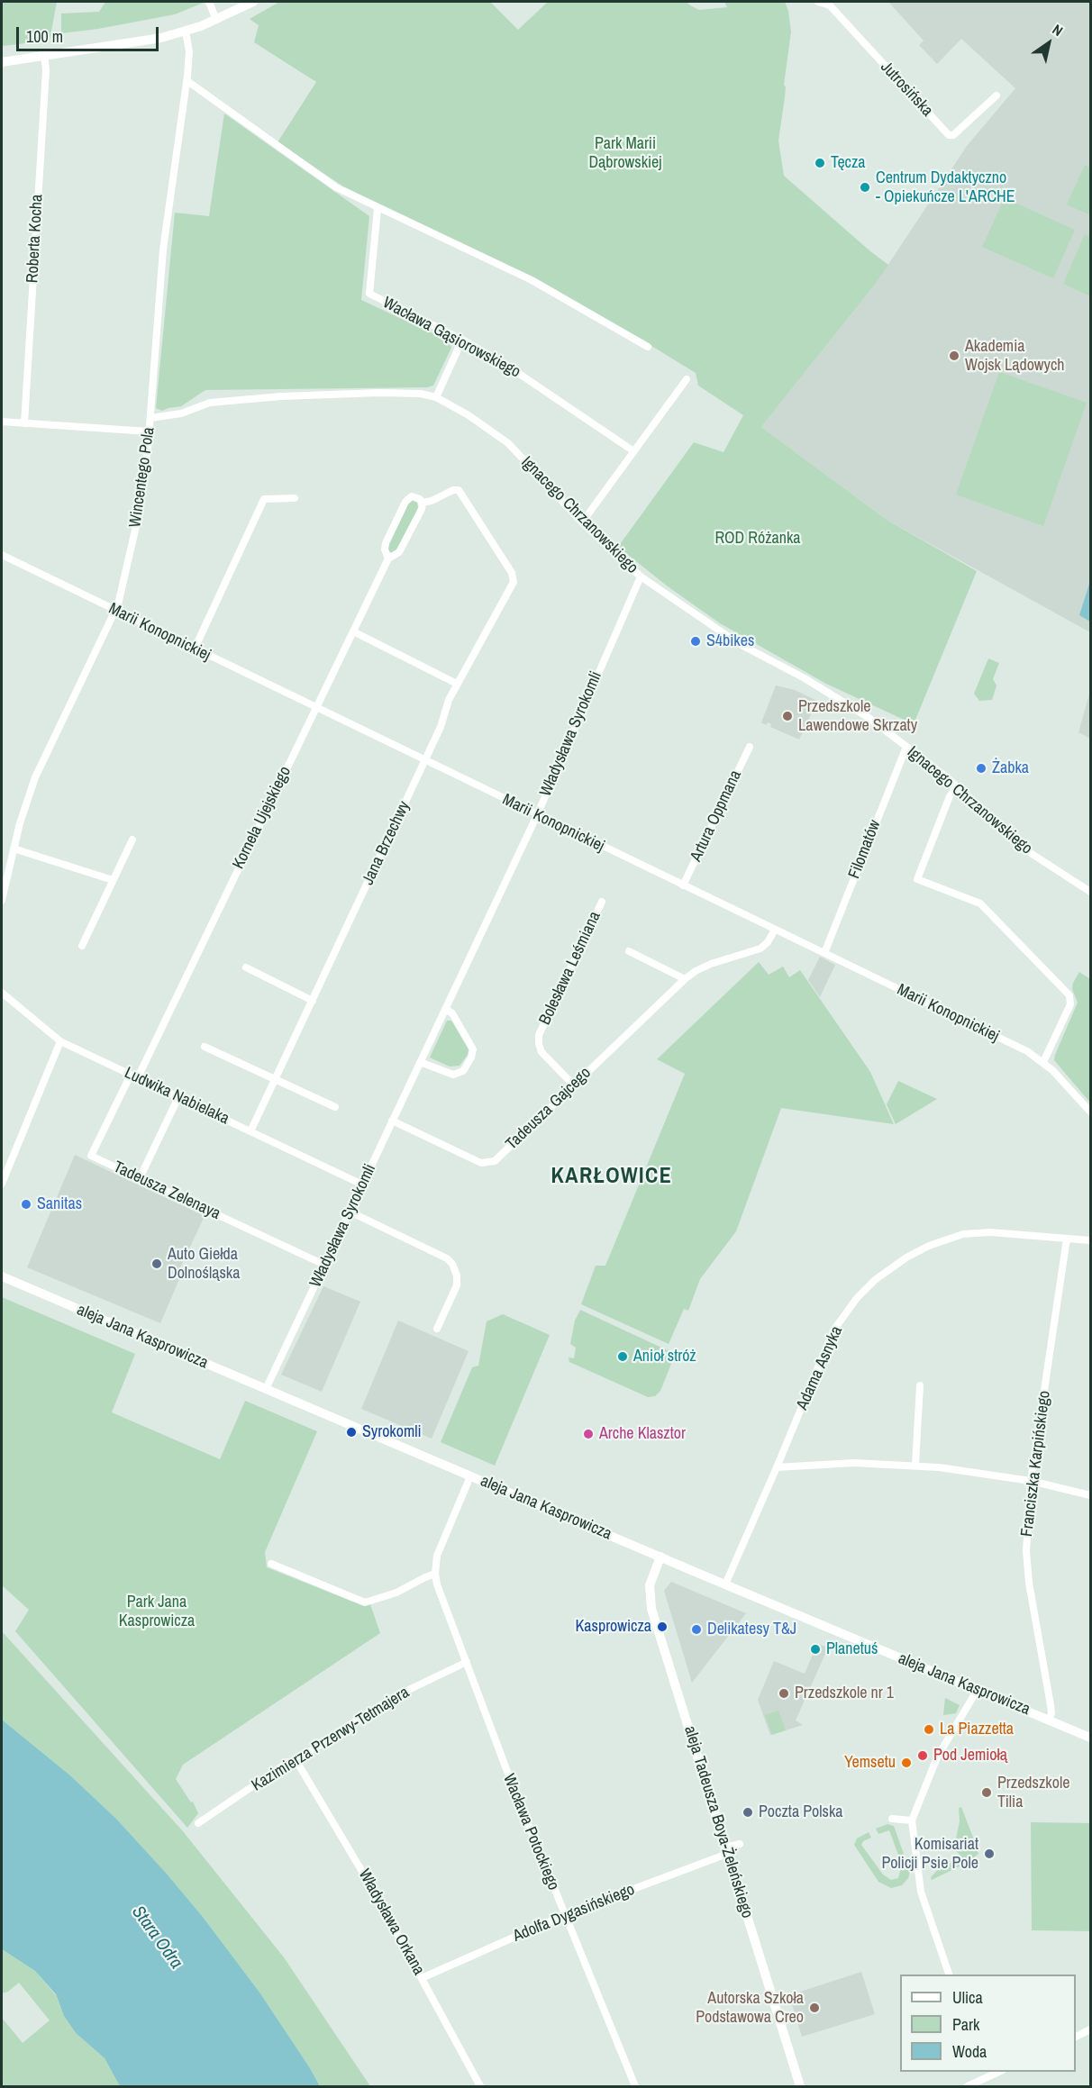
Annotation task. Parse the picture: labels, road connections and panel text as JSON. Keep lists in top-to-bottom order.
{
  "streets": {
    "street": [
      "Jutrosińska",
      "Roberta Kocha",
      "Wacława Gąsiorowskiego",
      "Wincentego Pola",
      "Ignacego Chrzanowskiego",
      "Marii Konopnickiej",
      "Władysława Syrokomli",
      "Artura Oppmana",
      "Kornela Ujejskiego",
      "Jana Brzechwy",
      "Filomatów",
      "Bolesława Leśmiana",
      "Ludwika Nabielaka",
      "Tadeusza Gajcego",
      "Tadeusza Zelenaya",
      "aleja Jana Kasprowicza",
      "Adama Asnyka",
      "Franciszka Karpińskiego",
      "Kazimierza Przerwy-Tetmajera",
      "aleja Tadeusza Boya-Żeleńskiego",
      "Wacława Potockiego",
      "Adolfa Dygasińskiego",
      "Władysława Orkana"
    ]
  },
  "crossings": [
    ["Wincentego Pola", "Ignacego Chrzanowskiego"],
    ["Wincentego Pola", "Marii Konopnickiej"],
    ["Ignacego Chrzanowskiego", "Władysława Syrokomli"],
    ["Ignacego Chrzanowskiego", "Filomatów"],
    ["Marii Konopnickiej", "Władysława Syrokomli"],
    ["Marii Konopnickiej", "Artura Oppmana"],
    ["Marii Konopnickiej", "Kornela Ujejskiego"],
    ["Marii Konopnickiej", "Jana Brzechwy"],
    ["Marii Konopnickiej", "Filomatów"],
    ["Marii Konopnickiej", "Tadeusza Gajcego"],
    ["Władysława Syrokomli", "Ludwika Nabielaka"],
    ["Władysława Syrokomli", "Tadeusza Gajcego"],
    ["Władysława Syrokomli", "Tadeusza Zelenaya"],
    ["Władysława Syrokomli", "aleja Jana Kasprowicza"],
    ["Kornela Ujejskiego", "Jana Brzechwy"],
    ["Kornela Ujejskiego", "Ludwika Nabielaka"],
    ["Kornela Ujejskiego", "Tadeusza Zelenaya"],
    ["Jana Brzechwy", "Ludwika Nabielaka"],
    ["Bolesława Leśmiana", "Tadeusza Gajcego"],
    ["Ludwika Nabielaka", "Tadeusza Zelenaya"],
    ["aleja Jana Kasprowicza", "Adama Asnyka"],
    ["aleja Jana Kasprowicza", "Franciszka Karpińskiego"],
    ["aleja Jana Kasprowicza", "aleja Tadeusza Boya-Żeleńskiego"],
    ["aleja Jana Kasprowicza", "Wacława Potockiego"],
    ["Adama Asnyka", "Franciszka Karpińskiego"],
    ["Kazimierza Przerwy-Tetmajera", "Wacława Potockiego"],
    ["Kazimierza Przerwy-Tetmajera", "Władysława Orkana"],
    ["aleja Tadeusza Boya-Żeleńskiego", "Adolfa Dygasińskiego"],
    ["Wacława Potockiego", "Adolfa Dygasińskiego"],
    ["Adolfa Dygasińskiego", "Władysława Orkana"]
  ],
  "districts": ["KARŁOWICE"],
  "water": ["Stara Odra"],
  "parks": ["Park Marii Dąbrowskiej", "ROD Różanka", "Park Jana Kasprowicza"],
  "places": [
    "Tęcza",
    "Centrum Dydaktyczno - Opiekuńcze L'ARCHE",
    "Akademia Wojsk Lądowych",
    "S4bikes",
    "Przedszkole Lawendowe Skrzaty",
    "Żabka",
    "Sanitas",
    "Auto Giełda Dolnośląska",
    "Anioł stróż",
    "Syrokomli",
    "Arche Klasztor",
    "Kasprowicza",
    "Delikatesy T&J",
    "Planetuś",
    "Przedszkole nr 1",
    "La Piazzetta",
    "Pod Jemiołą",
    "Yemsetu",
    "Przedszkole Tilia",
    "Poczta Polska",
    "Komisariat Policji Psie Pole",
    "Autorska Szkoła Podstawowa Creo"
  ],
  "legend": ["Ulica", "Park", "Woda"],
  "scale_bar": "100 m",
  "north": "top right"
}
